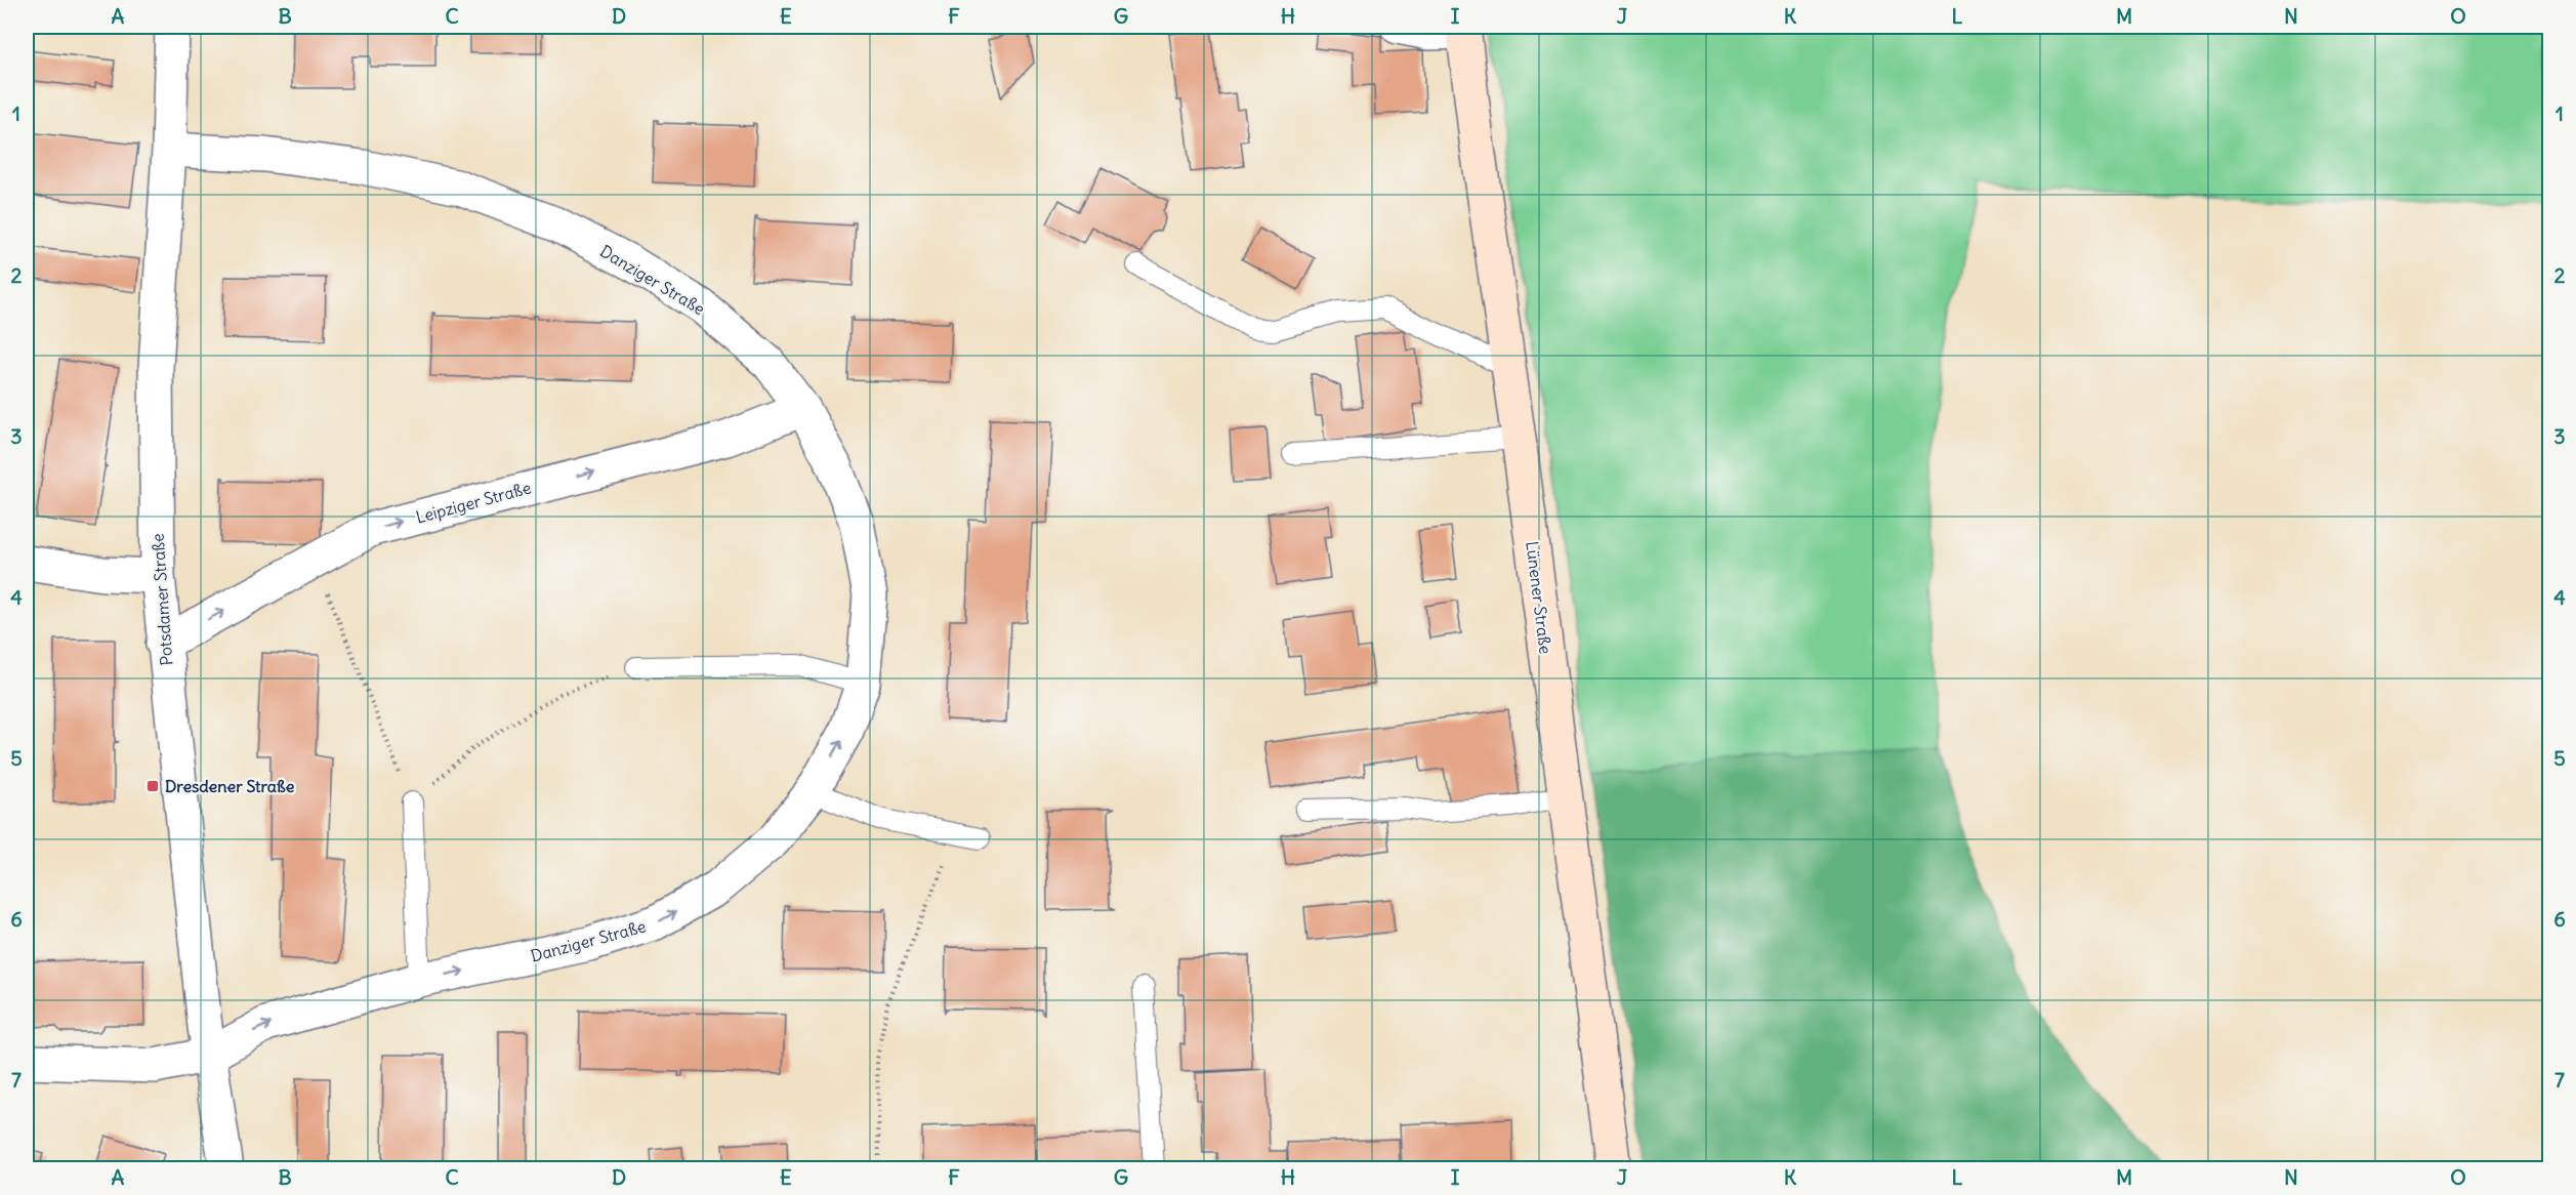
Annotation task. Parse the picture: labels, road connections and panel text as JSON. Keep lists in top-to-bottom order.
{
  "streets": {
    "main road": ["Lünener Straße"],
    "street": ["Danziger Straße", "Leipziger Straße", "Potsdamer Straße"]
  },
  "crossings": [
    ["Danziger Straße", "Leipziger Straße"],
    ["Danziger Straße", "Potsdamer Straße"],
    ["Leipziger Straße", "Potsdamer Straße"]
  ],
  "one_way": ["Danziger Straße", "Leipziger Straße"],
  "places": {
    "transit": ["Dresdener Straße"]
  },
  "grid": {
    "columns": [
      "A",
      "B",
      "C",
      "D",
      "E",
      "F",
      "G",
      "H",
      "I",
      "J",
      "K",
      "L",
      "M",
      "N",
      "O"
    ],
    "rows": [
      "1",
      "2",
      "3",
      "4",
      "5",
      "6",
      "7"
    ]
  }
}
